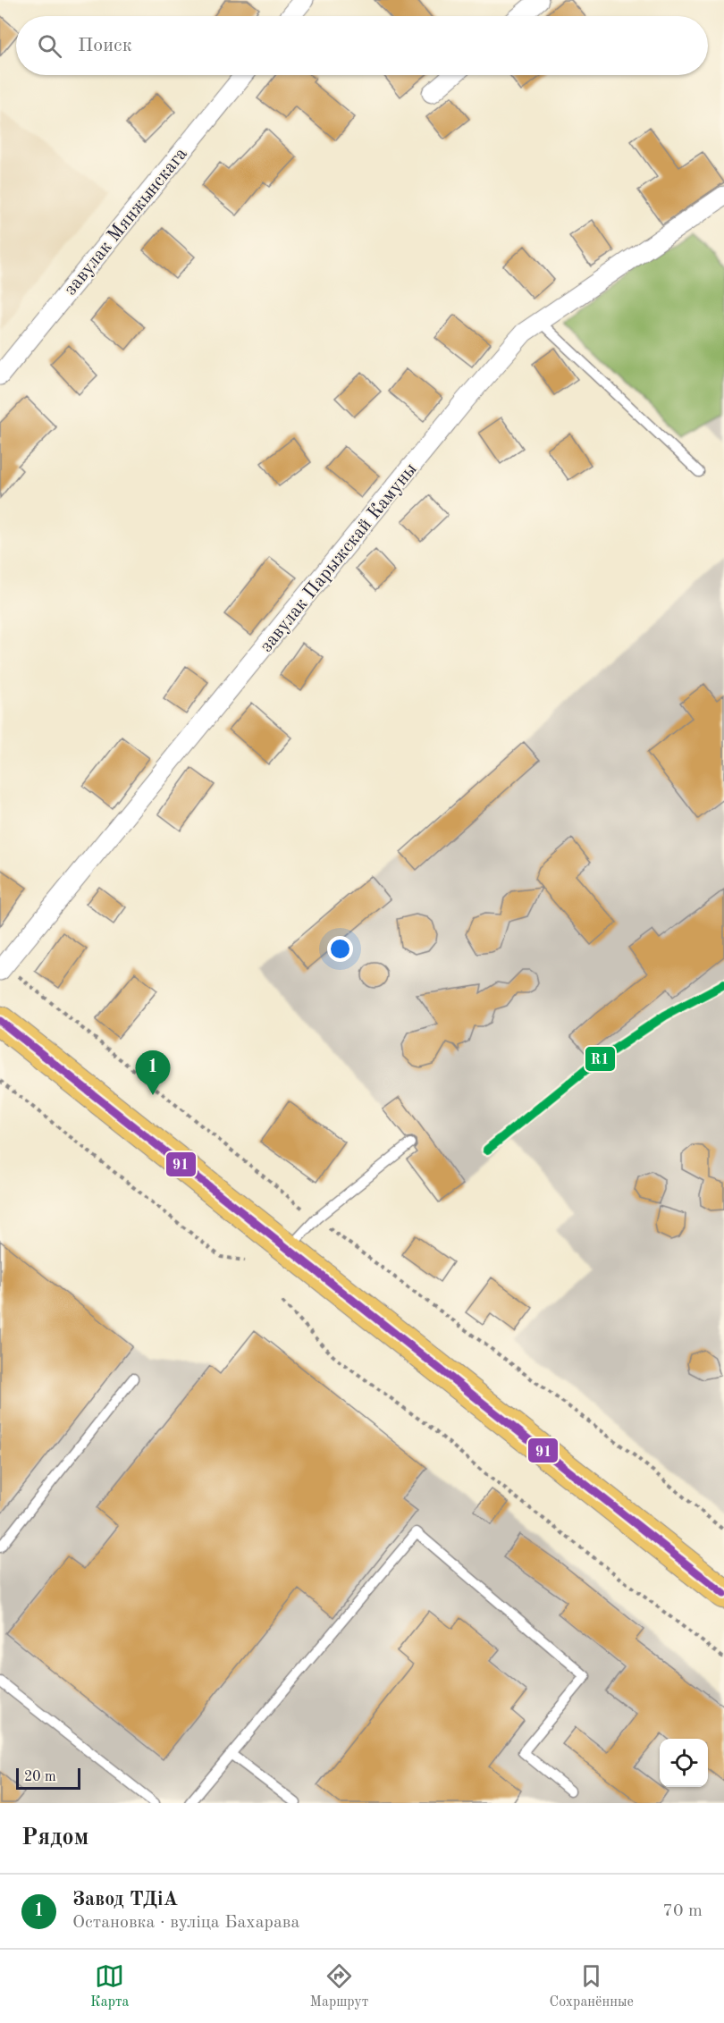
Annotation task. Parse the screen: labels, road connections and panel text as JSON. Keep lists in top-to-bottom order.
{
  "streets": {
    "street": ["завулак Мянжынскага", "завулак Парыжскай Камуны"]
  },
  "lines": ["transit line R1", "transit line 91"],
  "scale_bar": "20 m",
  "page": {
    "search": "Поиск",
    "pins": "1",
    "scale": "20 m",
    "heading": "Рядом",
    "list": [
      {
        "mark": "1",
        "name": "Завод ТДіА",
        "note": "Остановка · вуліца Бахарава",
        "value": "70 m"
      }
    ],
    "nav": ["Карта", "Маршрут", "Сохранённые"]
  }
}
